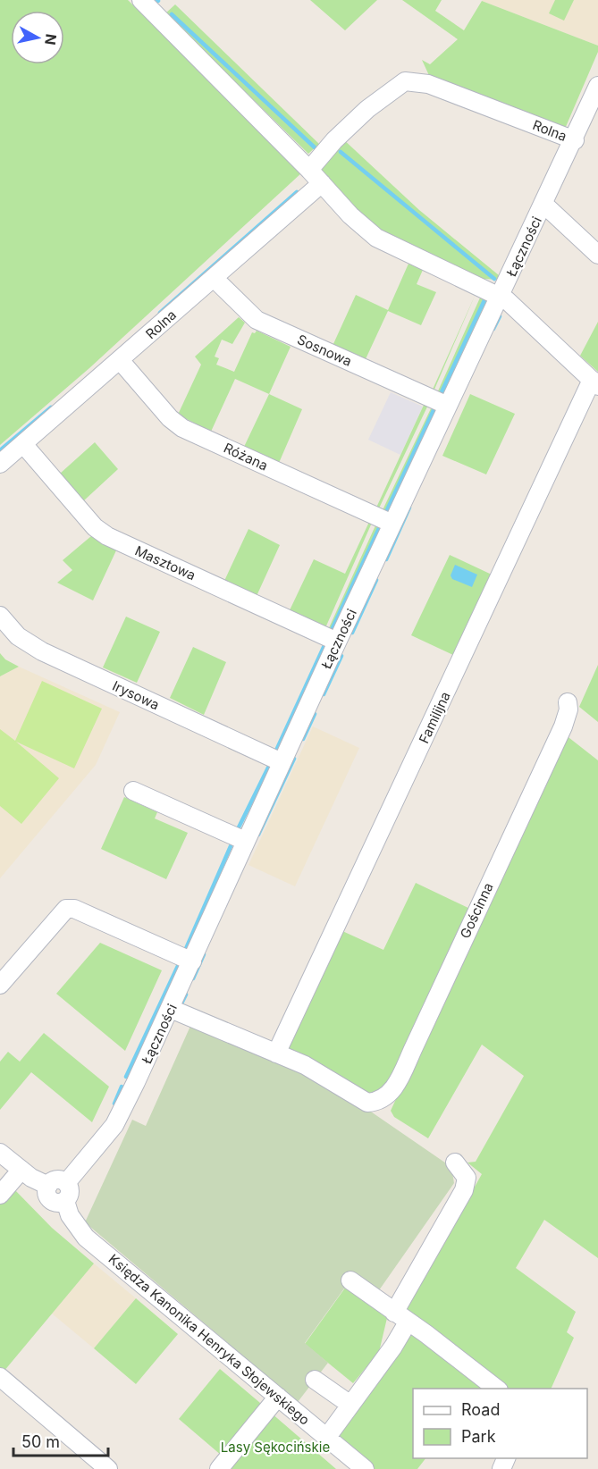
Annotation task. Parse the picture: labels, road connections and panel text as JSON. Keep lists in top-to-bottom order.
{
  "streets": {
    "street": [
      "Rolna",
      "Łączności",
      "Sosnowa",
      "Różana",
      "Masztowa",
      "Irysowa",
      "Familijna",
      "Gościnna",
      "Księdza Kanonika Henryka Słojewskiego"
    ]
  },
  "crossings": [
    ["Rolna", "Łączności"],
    ["Rolna", "Sosnowa"],
    ["Rolna", "Różana"],
    ["Rolna", "Masztowa"],
    ["Łączności", "Sosnowa"],
    ["Łączności", "Różana"],
    ["Łączności", "Masztowa"],
    ["Łączności", "Irysowa"],
    ["Łączności", "Księdza Kanonika Henryka Słojewskiego"],
    ["Familijna", "Gościnna"]
  ],
  "parks": ["Lasy Sękocińskie"],
  "legend": ["Road", "Park"],
  "scale_bar": "50 m",
  "north": "right"
}
